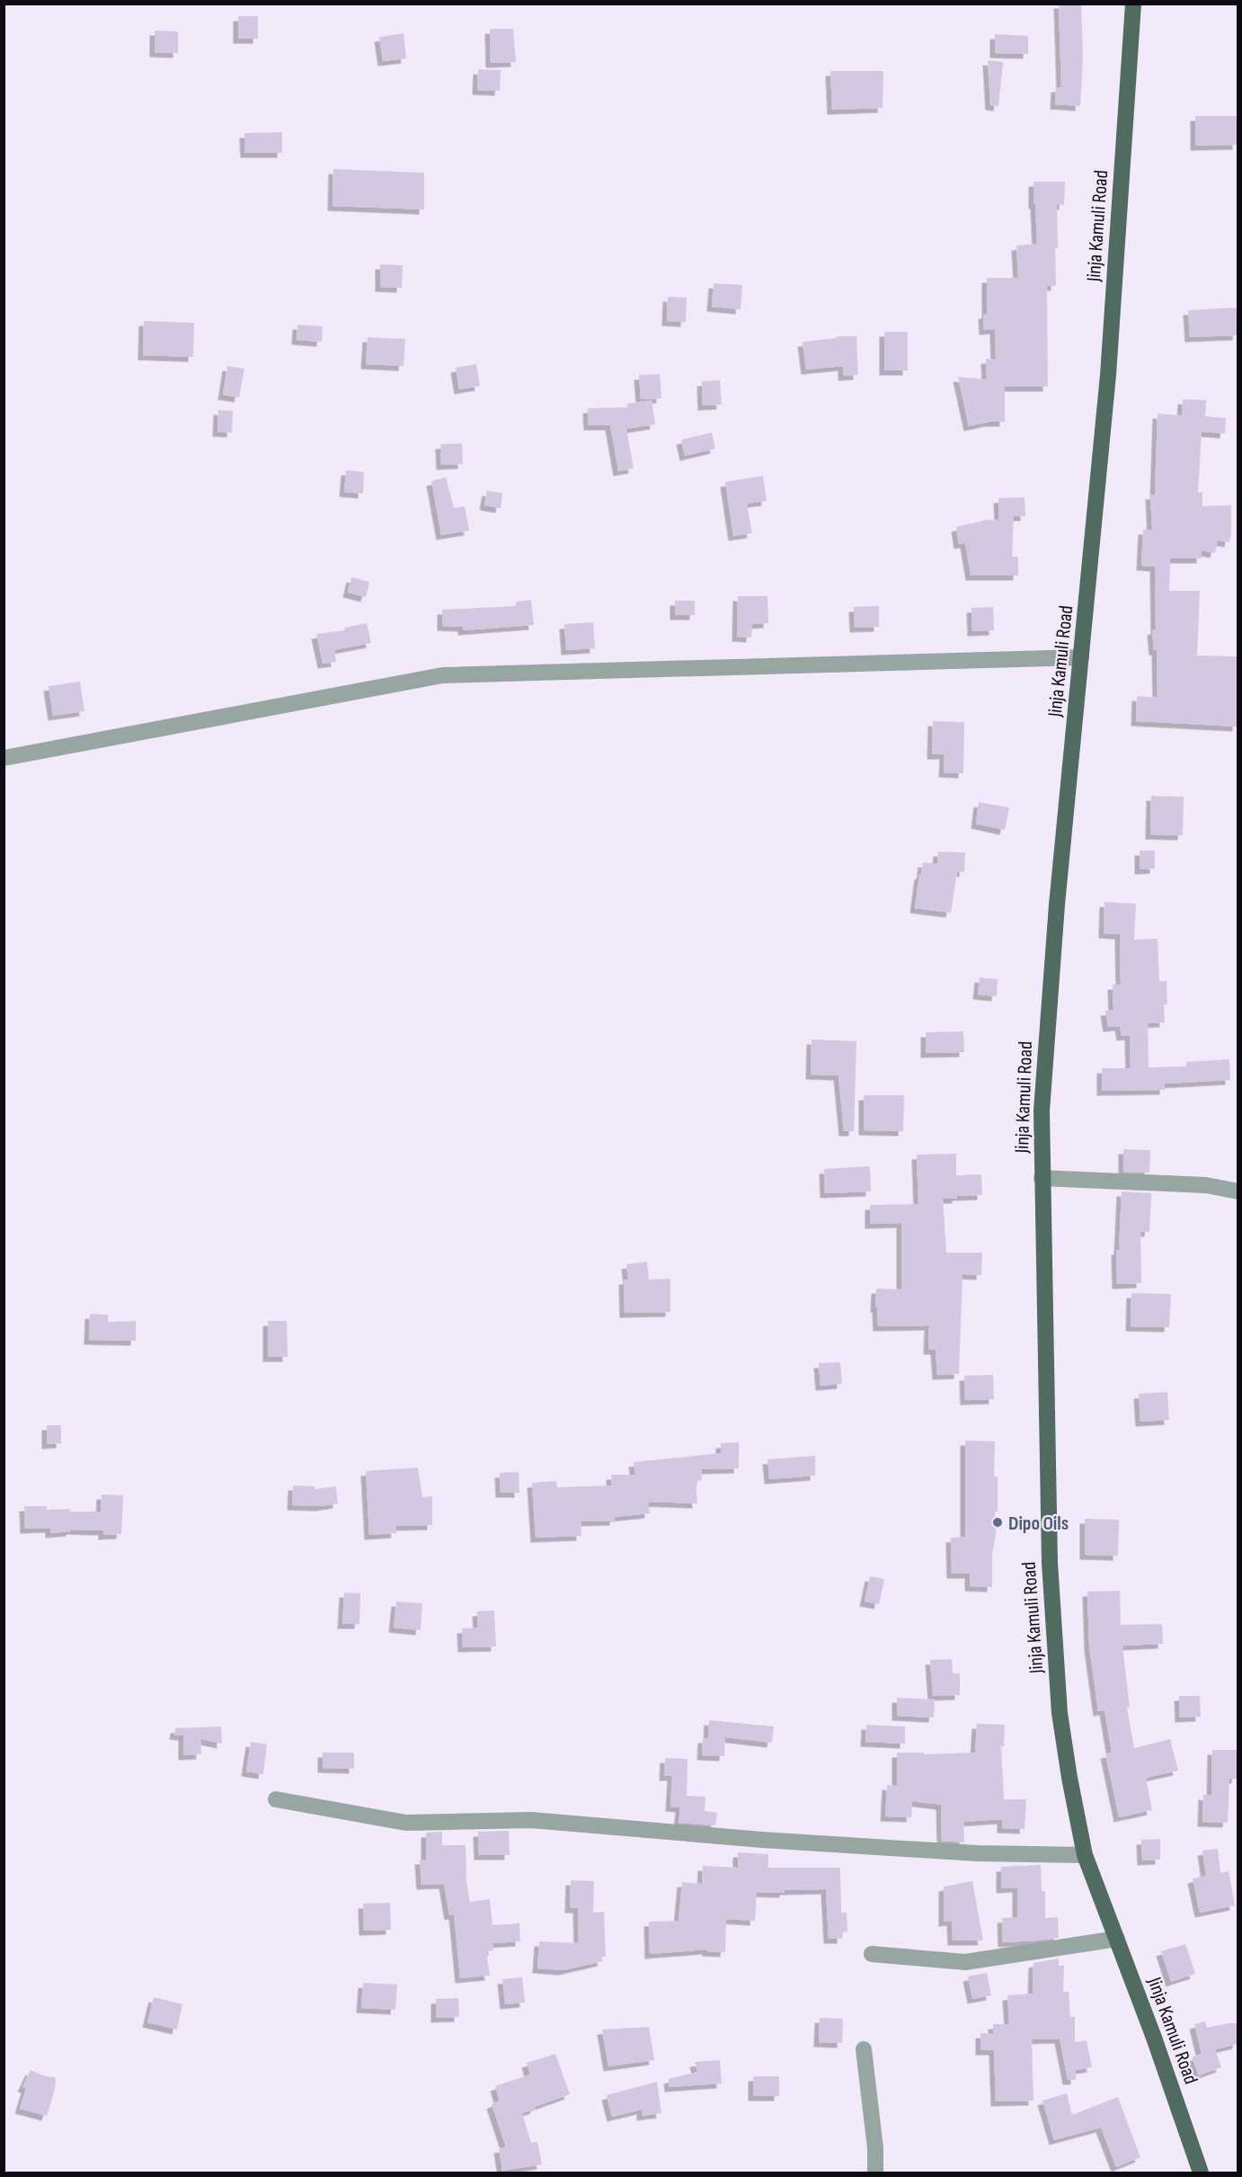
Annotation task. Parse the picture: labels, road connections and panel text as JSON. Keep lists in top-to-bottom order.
{
  "streets": {
    "main road": ["Jinja Kamuli Road"]
  },
  "places": ["Dipo Oils"]
}
